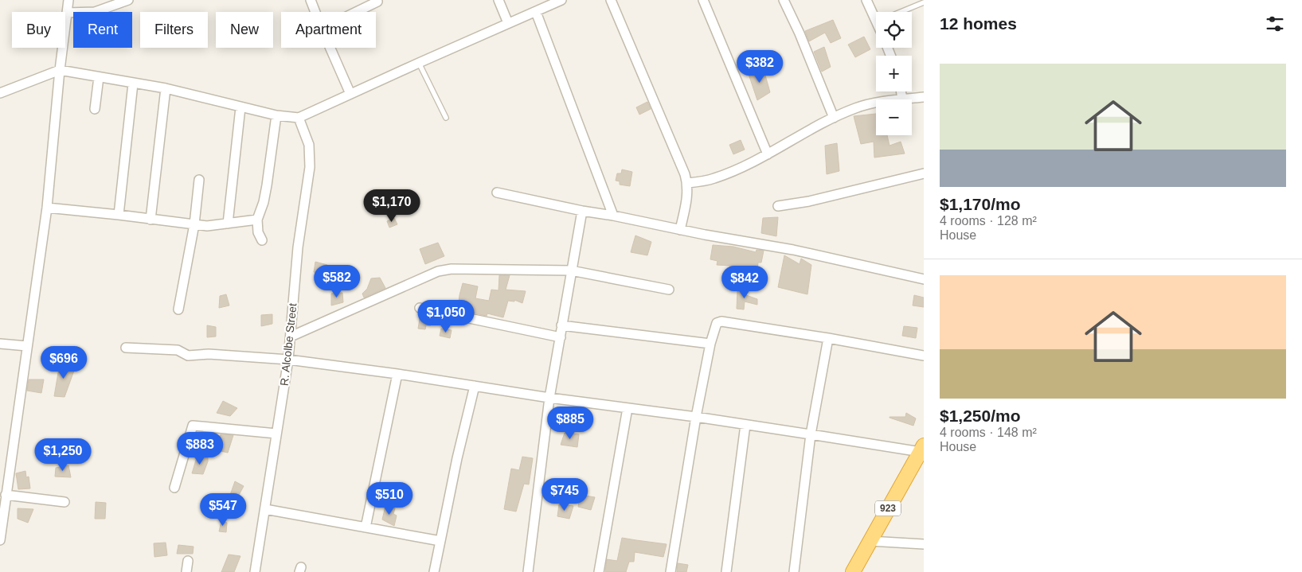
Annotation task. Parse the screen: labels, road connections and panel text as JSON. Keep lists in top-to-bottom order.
{
  "streets": {
    "highway": ["923"],
    "street": ["R. Alcolbe Street"]
  },
  "page": {
    "heading": "12 homes",
    "map_buttons": ["+", "−"],
    "chip": [
      "Buy",
      "Rent",
      "Filters",
      "New",
      "Apartment"
    ],
    "list": [
      {
        "name": "$1,170/mo",
        "note": "4 rooms · 128 m² · House"
      },
      {
        "name": "$1,250/mo",
        "note": "4 rooms · 148 m² · House"
      }
    ],
    "price": [
      "$382",
      "$1,170",
      "$582",
      "$842",
      "$1,050",
      "$696",
      "$885",
      "$883",
      "$1,250",
      "$745",
      "$510",
      "$547"
    ]
  }
}
